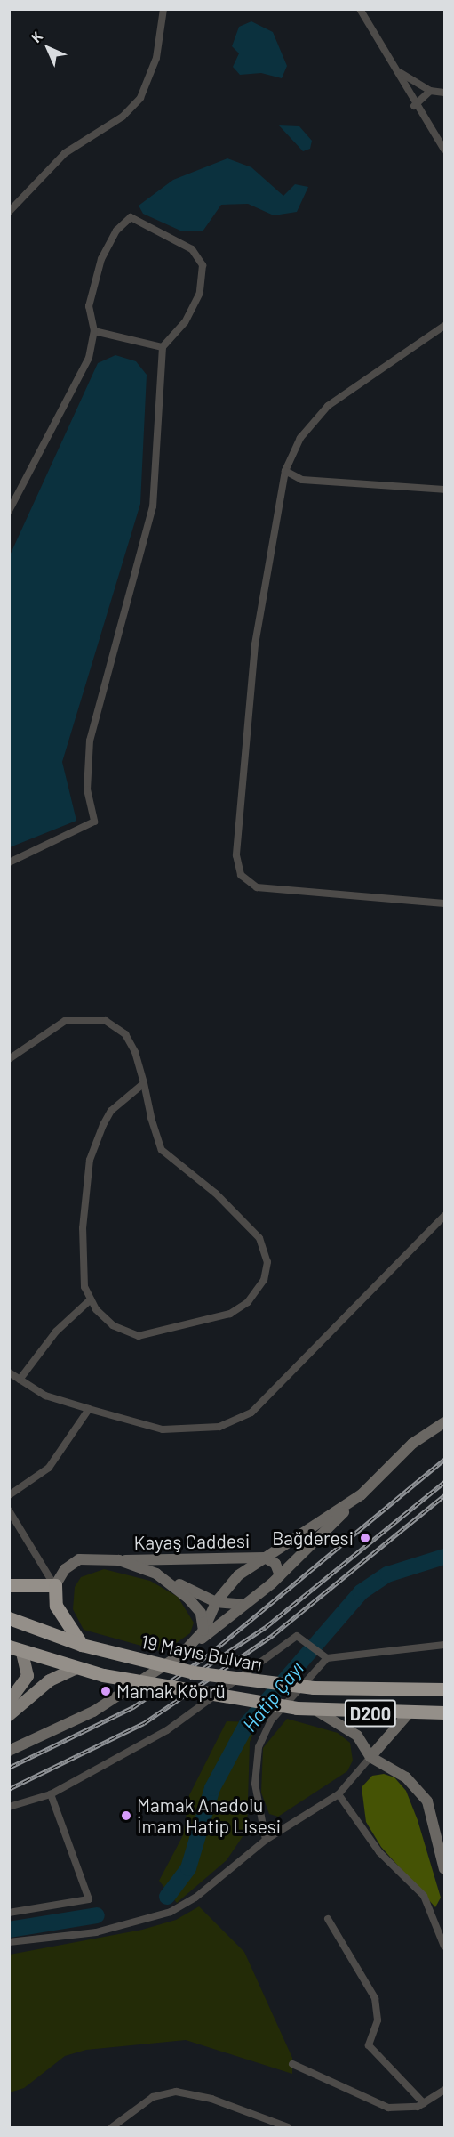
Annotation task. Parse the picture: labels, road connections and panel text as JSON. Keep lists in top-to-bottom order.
{
  "streets": {
    "highway": ["19 Mayıs Bulvarı", "D200"],
    "street": ["Kayaş Caddesi"]
  },
  "crossings": [
    ["19 Mayıs Bulvarı", "D200"]
  ],
  "water": ["Hatip Çayı"],
  "places": ["Bağderesi", "Mamak Köprü", "Mamak Anadolu İmam Hatip Lisesi"],
  "north": "top left"
}
